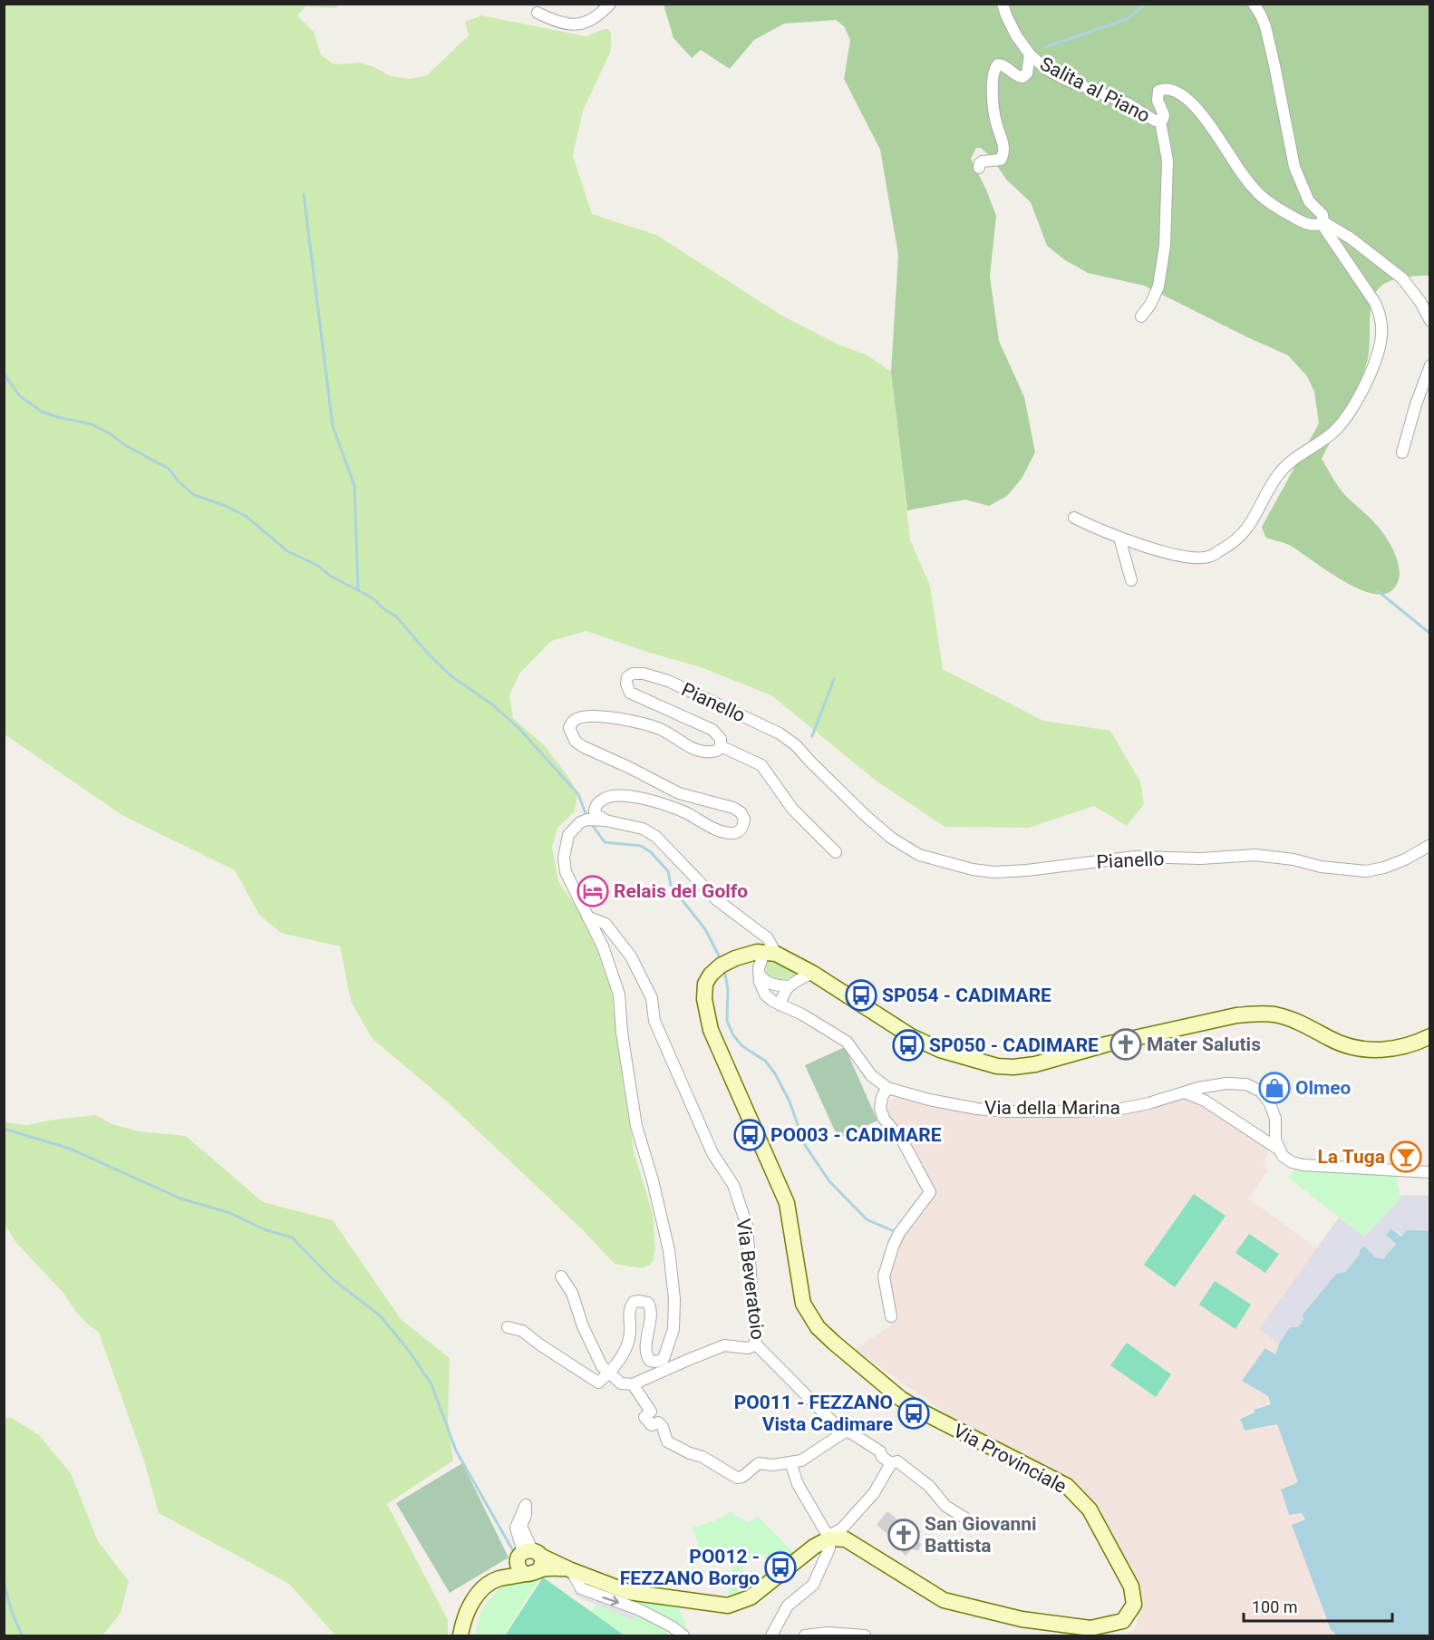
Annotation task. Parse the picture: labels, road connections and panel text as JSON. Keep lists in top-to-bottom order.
{
  "streets": {
    "main road": ["Via Provinciale"],
    "street": [
      "Salita al Piano",
      "Pianello",
      "Via della Marina",
      "Via Beveratoio"
    ]
  },
  "places": {
    "hotel": ["Relais del Golfo"],
    "bus stop": [
      "SP054 - CADIMARE",
      "SP050 - CADIMARE",
      "PO003 - CADIMARE",
      "PO011 - FEZZANO Vista Cadimare",
      "PO012 - FEZZANO Borgo"
    ],
    "church": ["Mater Salutis", "San Giovanni Battista"],
    "shop": ["Olmeo"],
    "bar": ["La Tuga"]
  },
  "scale_bar": "100 m"
}
